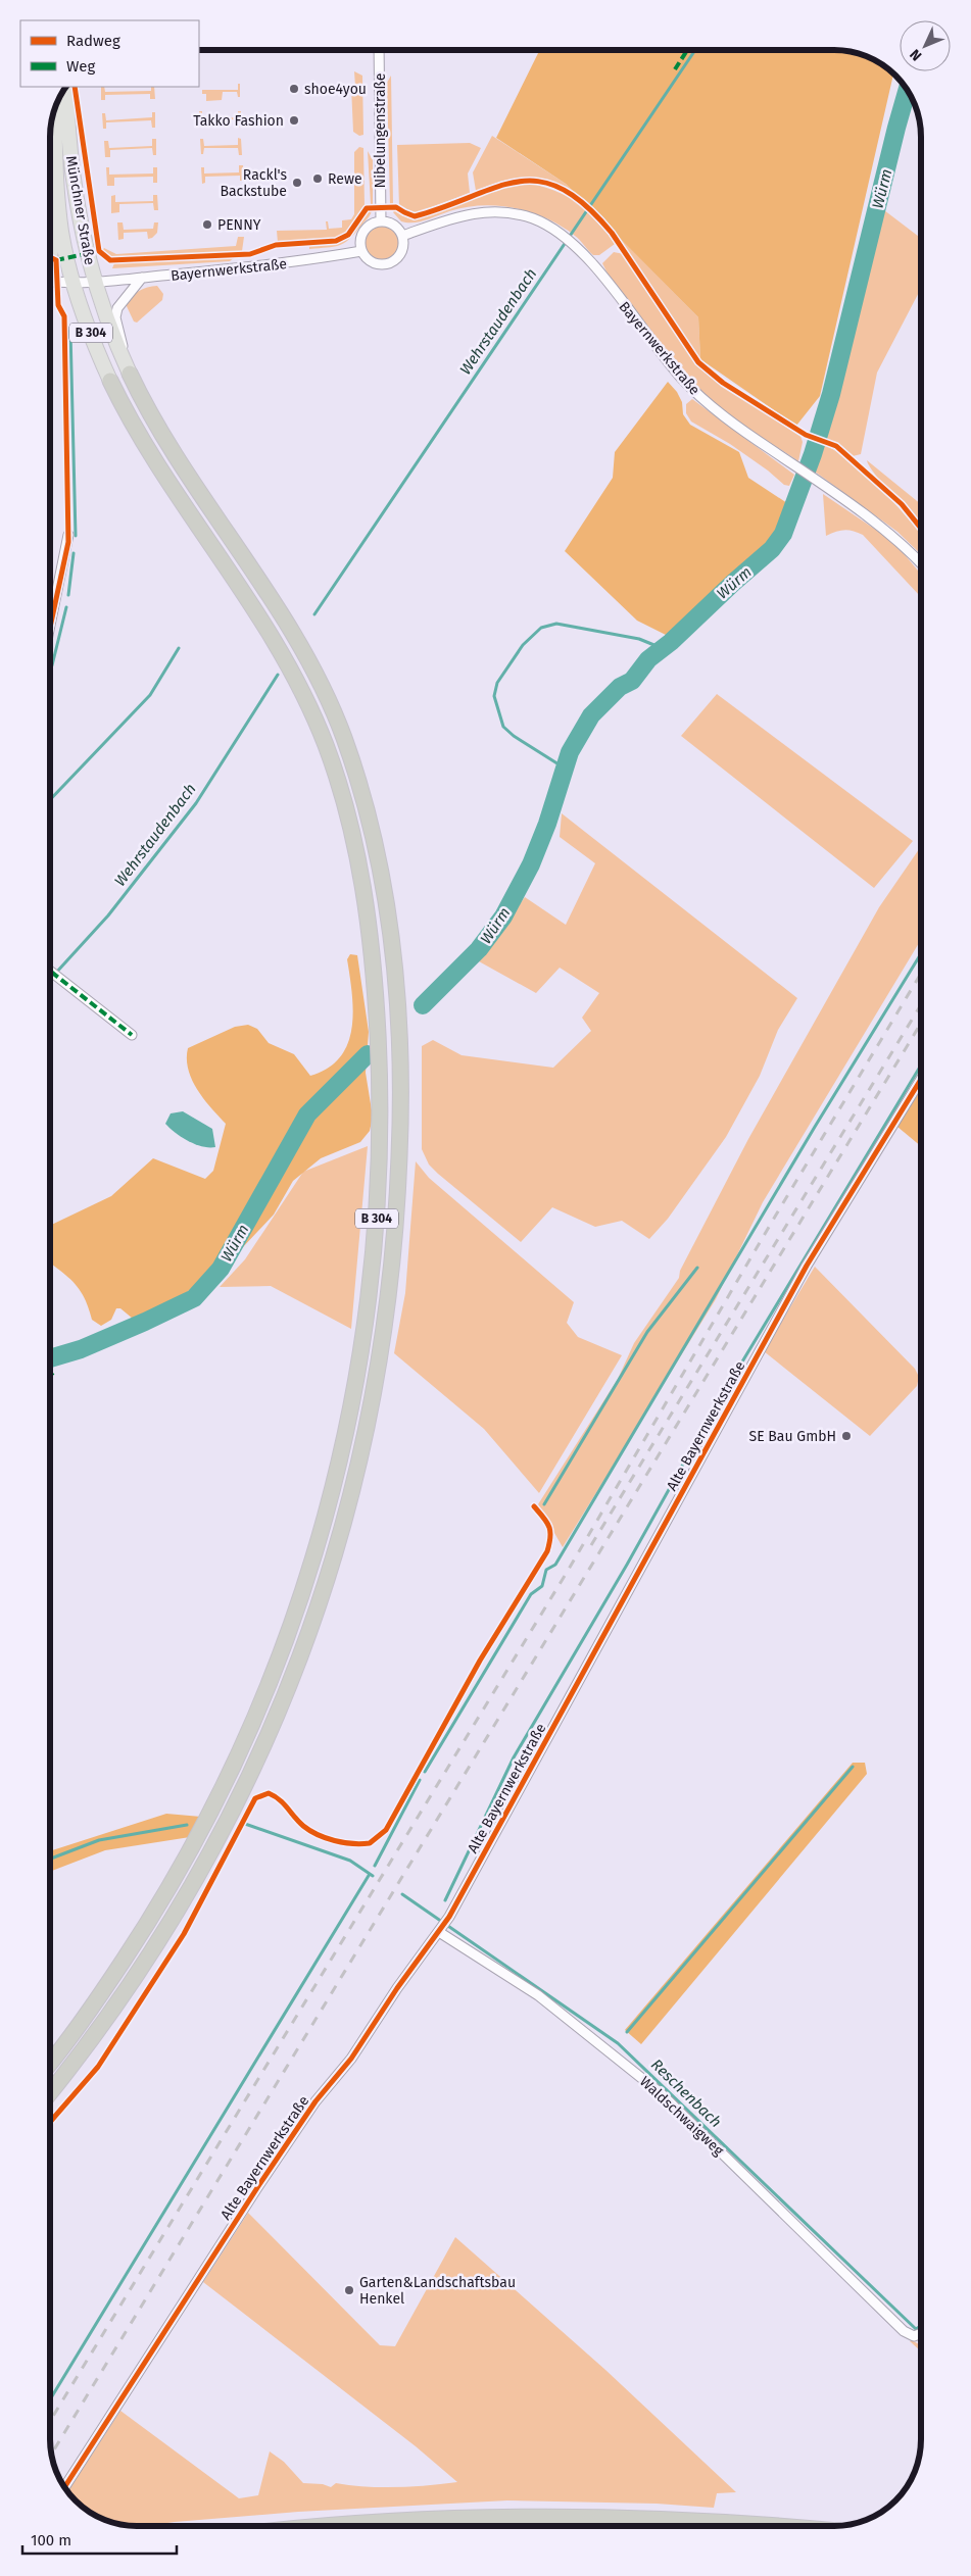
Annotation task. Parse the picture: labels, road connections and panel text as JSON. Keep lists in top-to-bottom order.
{
  "streets": {
    "highway": ["B 304"],
    "main road": ["Münchner Straße"],
    "street": [
      "Nibelungenstraße",
      "Bayernwerkstraße",
      "Alte Bayernwerkstraße",
      "Waldschwaigweg"
    ]
  },
  "crossings": [
    ["Nibelungenstraße", "Bayernwerkstraße"],
    ["Münchner Straße", "Bayernwerkstraße"],
    ["Münchner Straße", "B 304"],
    ["Bayernwerkstraße", "B 304"],
    ["Alte Bayernwerkstraße", "Waldschwaigweg"]
  ],
  "water": ["Würm", "Wehrstaudenbach", "Reschenbach"],
  "places": [
    "shoe4you",
    "Takko Fashion",
    "Rewe",
    "Rackl's Backstube",
    "PENNY",
    "SE Bau GmbH",
    "Garten&Landschaftsbau Henkel"
  ],
  "legend": ["Radweg", "Weg"],
  "scale_bar": "100 m",
  "north": "bottom left"
}
